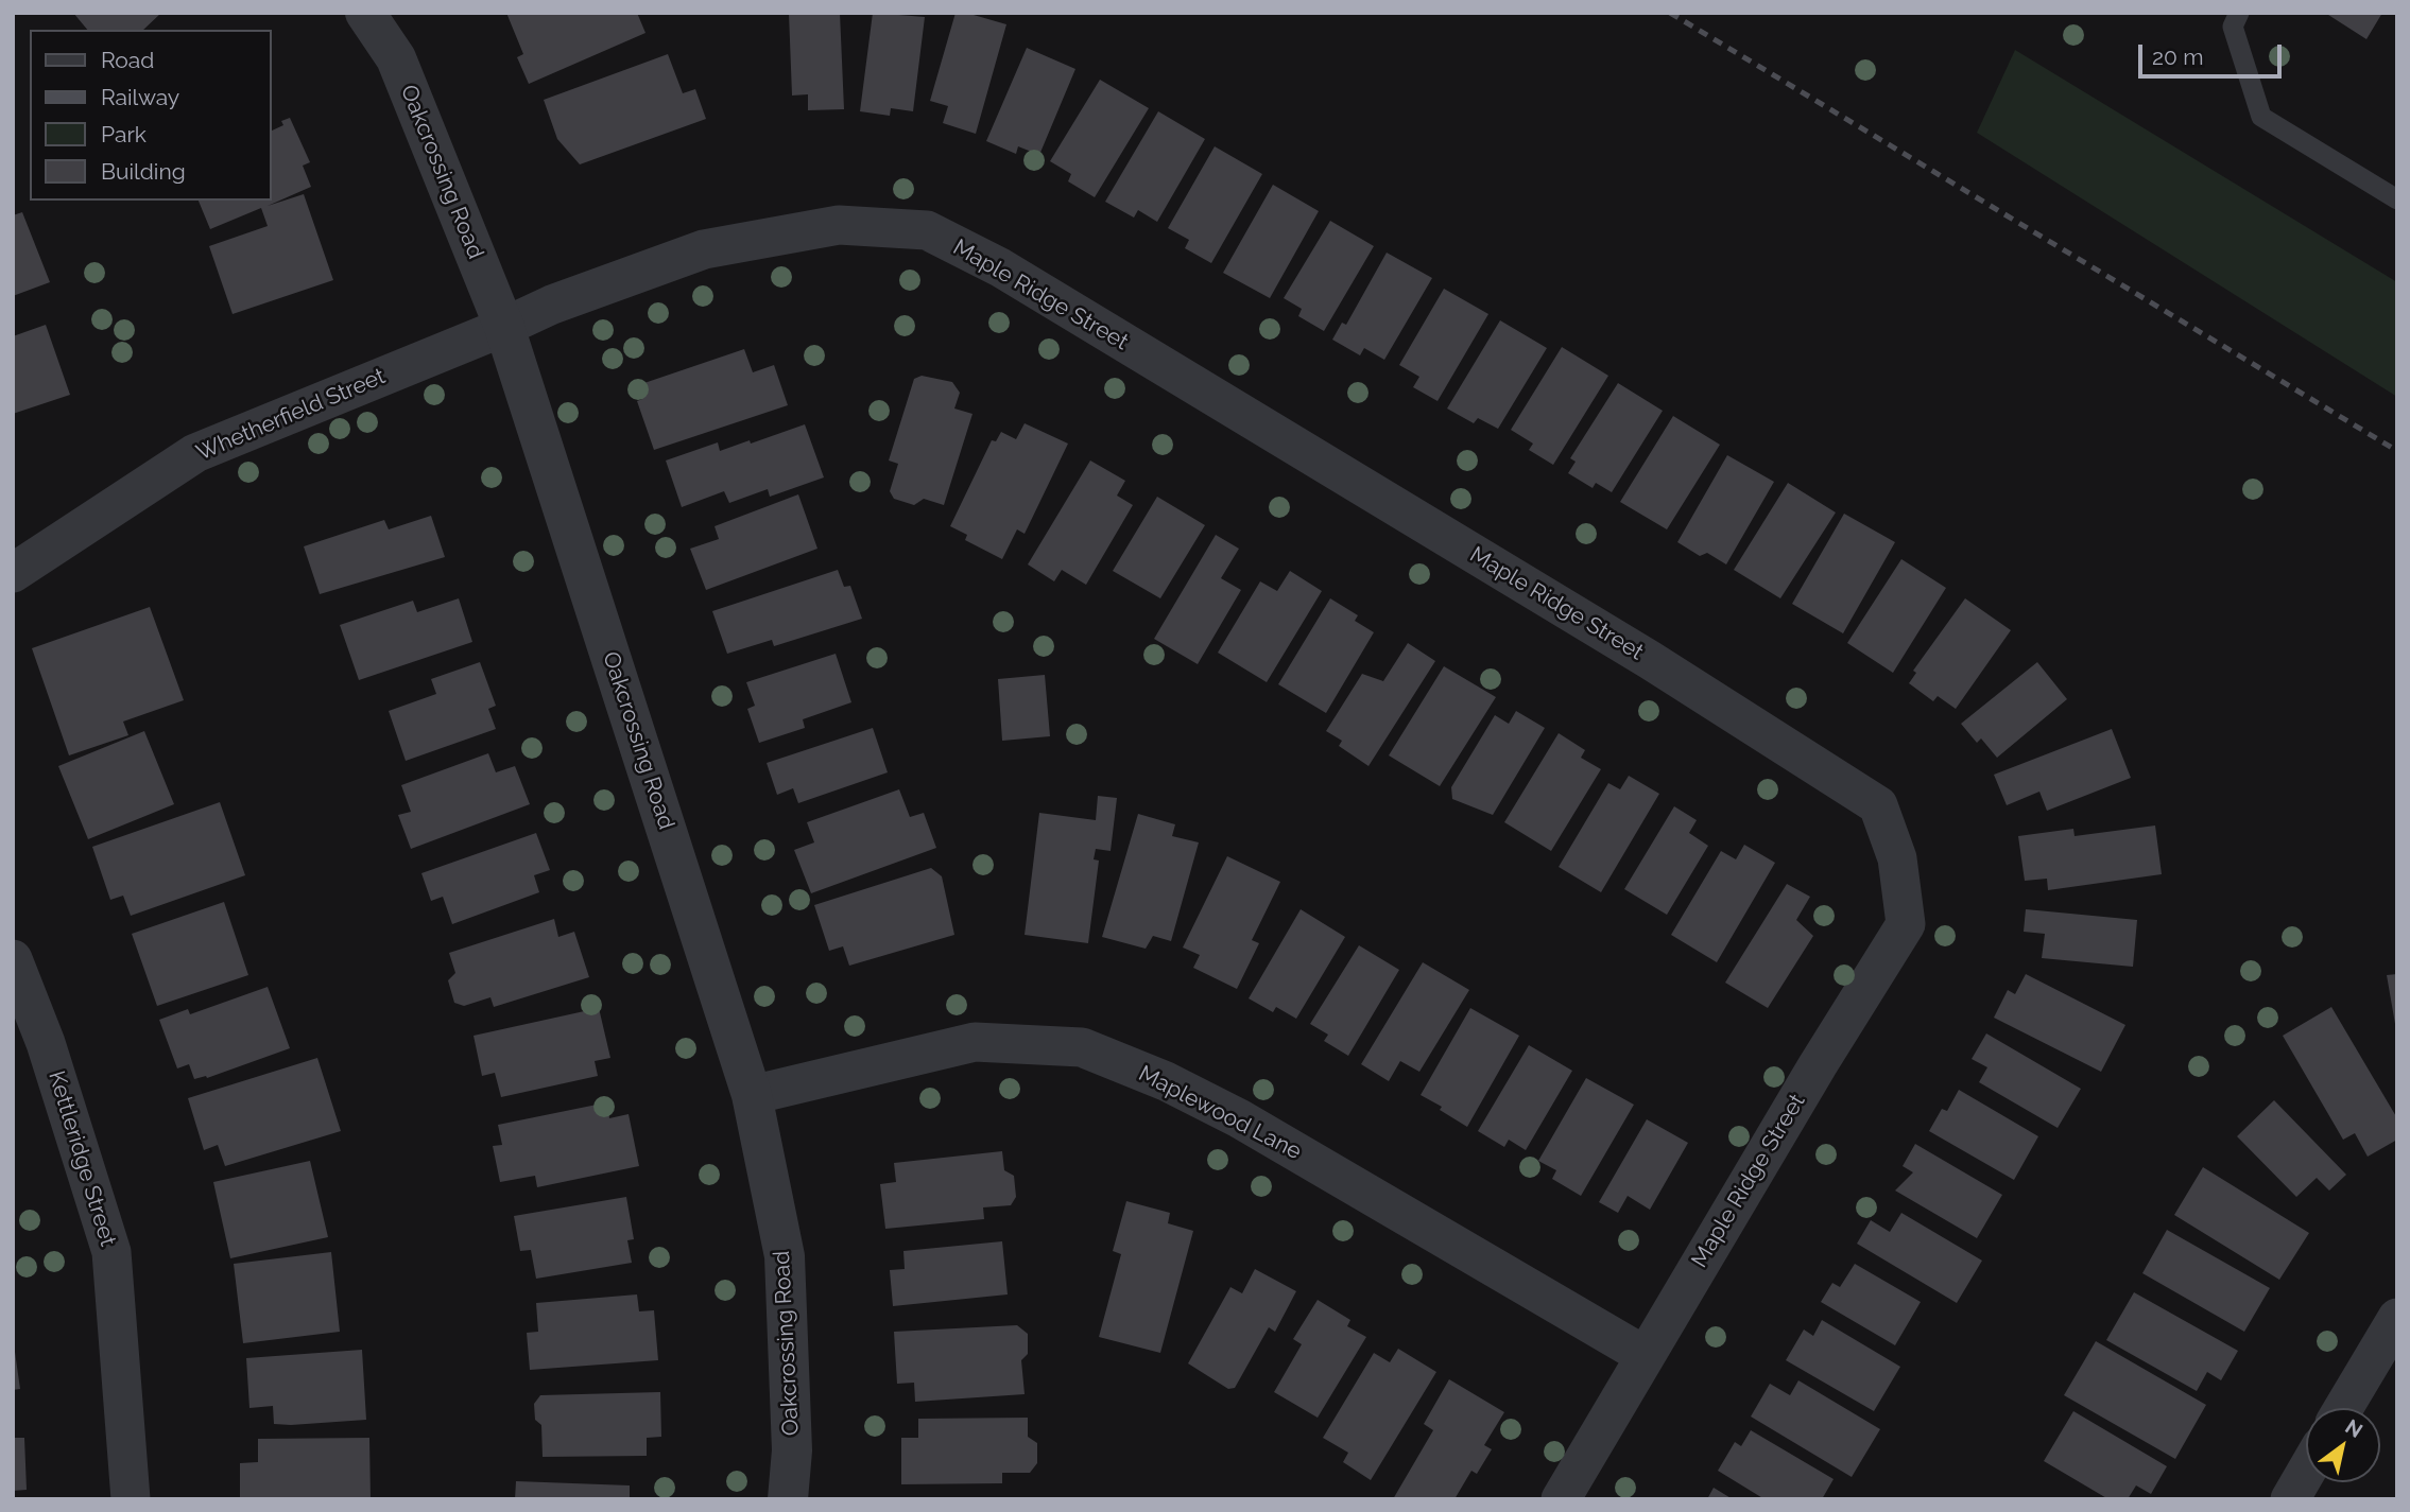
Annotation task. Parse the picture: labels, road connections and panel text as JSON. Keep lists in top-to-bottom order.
{
  "streets": {
    "street": [
      "Oakcrossing Road",
      "Maple Ridge Street",
      "Whetherfield Street",
      "Maplewood Lane",
      "Kettleridge Street"
    ]
  },
  "crossings": [
    ["Oakcrossing Road", "Maple Ridge Street"],
    ["Oakcrossing Road", "Whetherfield Street"],
    ["Oakcrossing Road", "Maplewood Lane"],
    ["Maple Ridge Street", "Whetherfield Street"],
    ["Maple Ridge Street", "Maplewood Lane"]
  ],
  "legend": [
    "Road",
    "Railway",
    "Park",
    "Building"
  ],
  "scale_bar": "20 m",
  "north": "top right"
}
